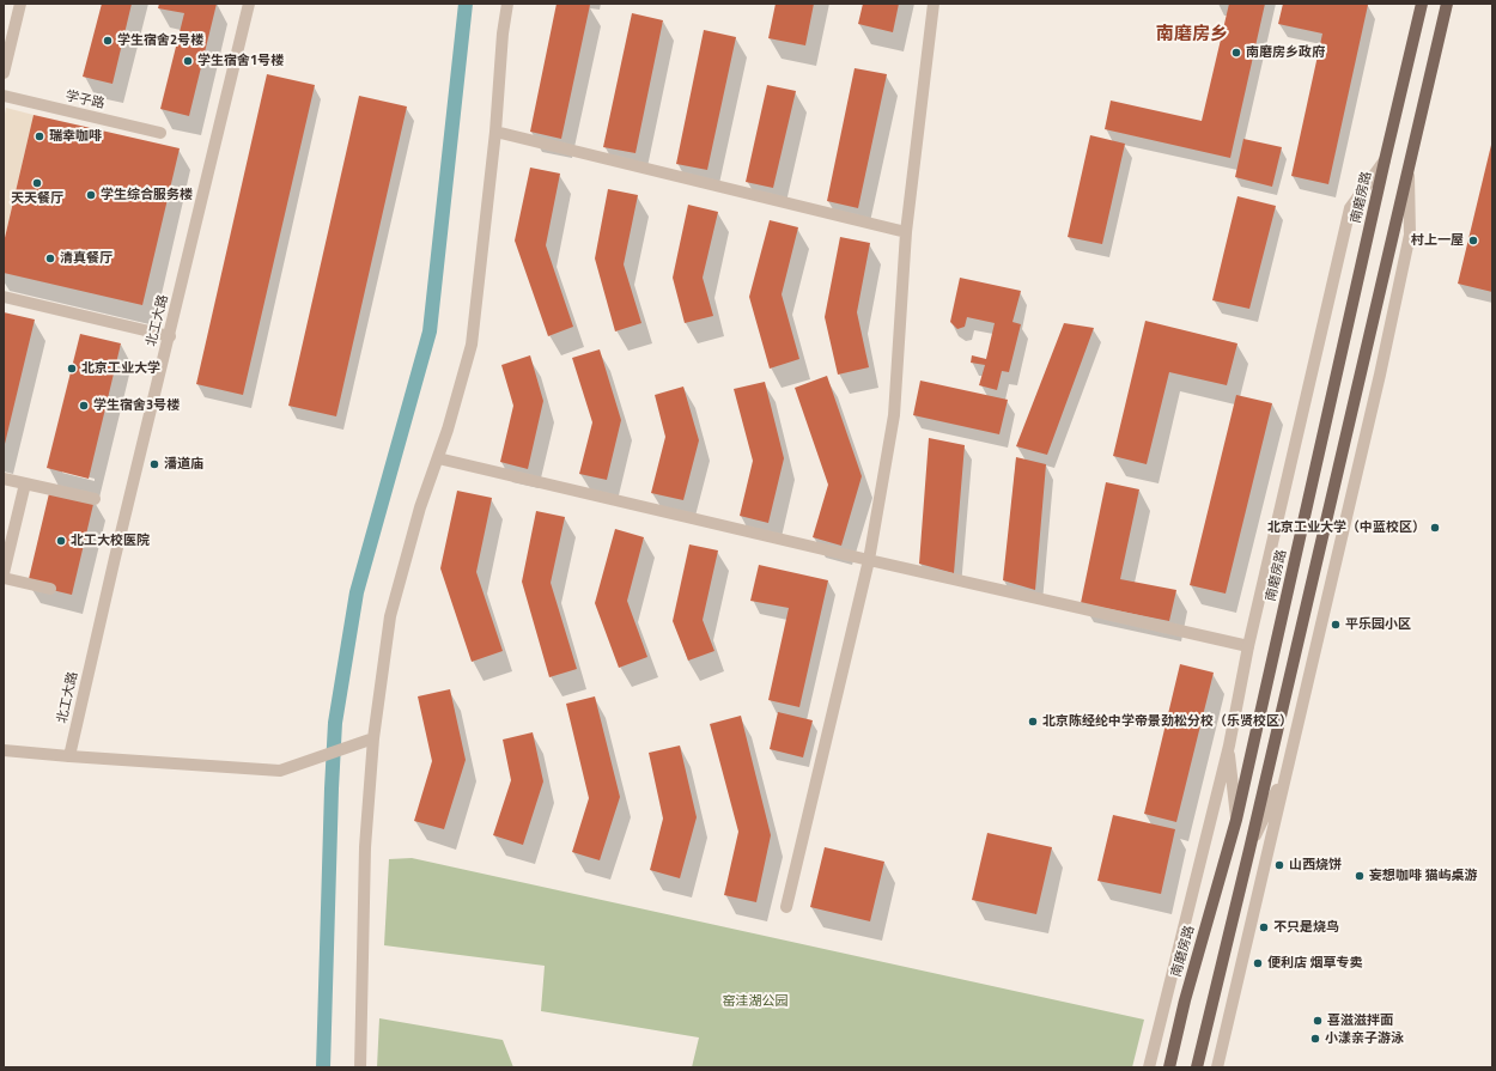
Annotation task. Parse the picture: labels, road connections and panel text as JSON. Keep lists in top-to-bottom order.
{
  "streets": {
    "main road": ["南磨房路"],
    "street": ["学子路", "北工大路"]
  },
  "districts": ["南磨房乡"],
  "parks": ["窑洼湖公园"],
  "places": [
    "学生宿舍2号楼",
    "南磨房乡政府",
    "学生宿舍1号楼",
    "瑞幸咖啡",
    "天天餐厅",
    "学生综合服务楼",
    "村上一屋",
    "清真餐厅",
    "北京工业大学",
    "学生宿舍3号楼",
    "潘道庙",
    "北京工业大学（中蓝校区）",
    "北工大校医院",
    "平乐园小区",
    "北京陈经纶中学帝景劲松分校（乐贤校区）",
    "山西烧饼",
    "妄想咖啡 猫屿桌游",
    "不只是烧鸟",
    "便利店 烟草专卖",
    "喜滋滋拌面",
    "小漾亲子游泳"
  ]
}
